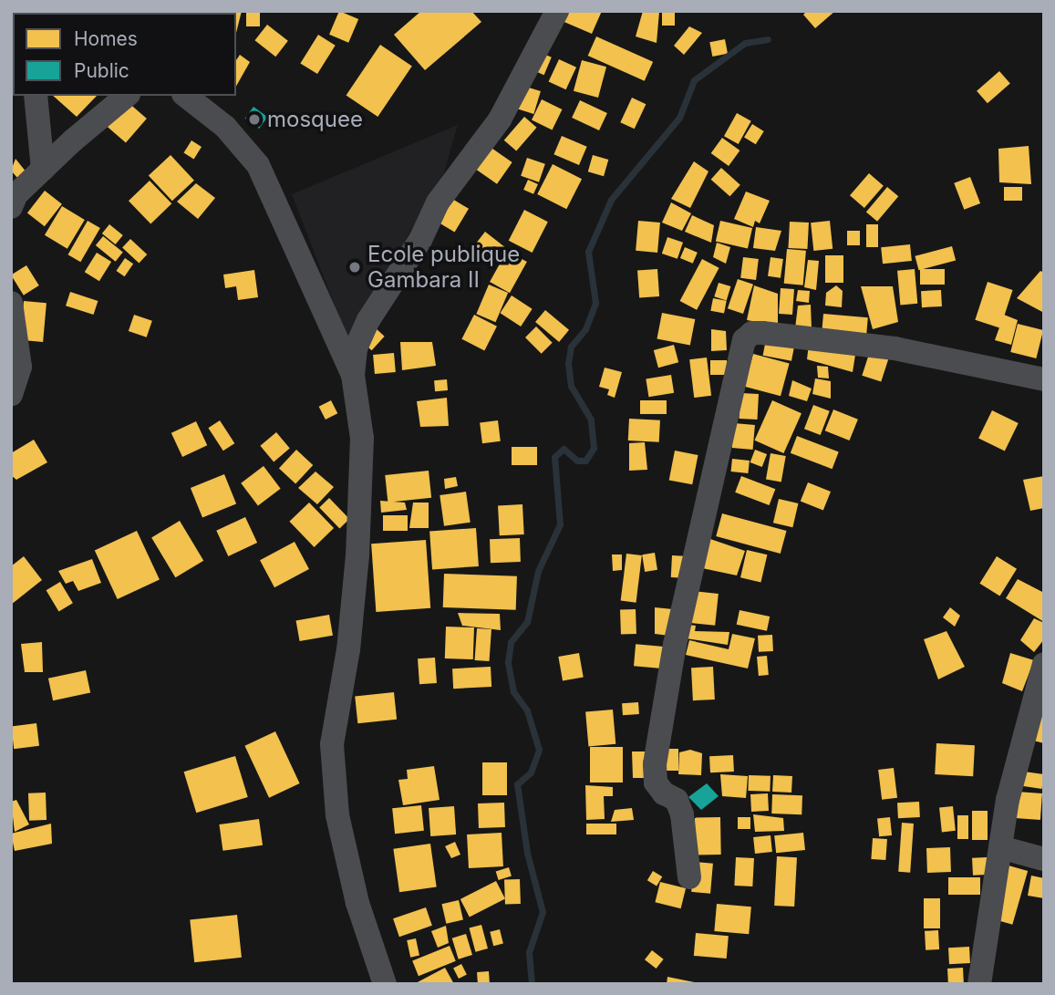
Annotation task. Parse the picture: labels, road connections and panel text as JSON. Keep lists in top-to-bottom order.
{
  "places": ["mosquee", "Ecole publique Gambara II"],
  "legend": ["Homes", "Public"]
}
